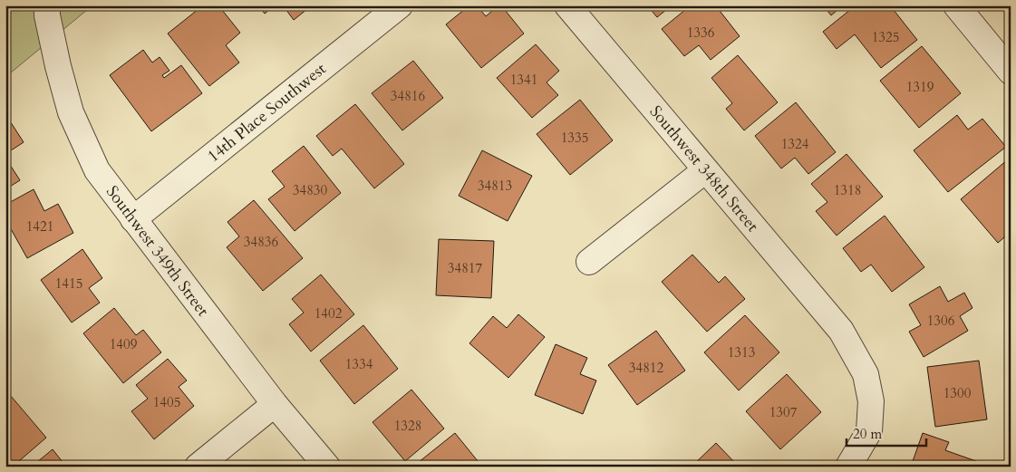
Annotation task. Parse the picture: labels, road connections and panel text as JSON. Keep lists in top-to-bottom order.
{
  "streets": {
    "street": ["14th Place Southwest", "Southwest 348th Street", "Southwest 349th Street"]
  },
  "crossings": [
    ["14th Place Southwest", "Southwest 349th Street"]
  ],
  "house_numbers": [
    "1336",
    "1325",
    "1341",
    "1319",
    "34816",
    "1335",
    "1324",
    "34813",
    "34830",
    "1318",
    "1421",
    "34836",
    "34817",
    "1415",
    "1402",
    "1306",
    "1409",
    "1313",
    "1334",
    "34812",
    "1300",
    "1405",
    "1307",
    "1328"
  ],
  "scale_bar": "20 m"
}
